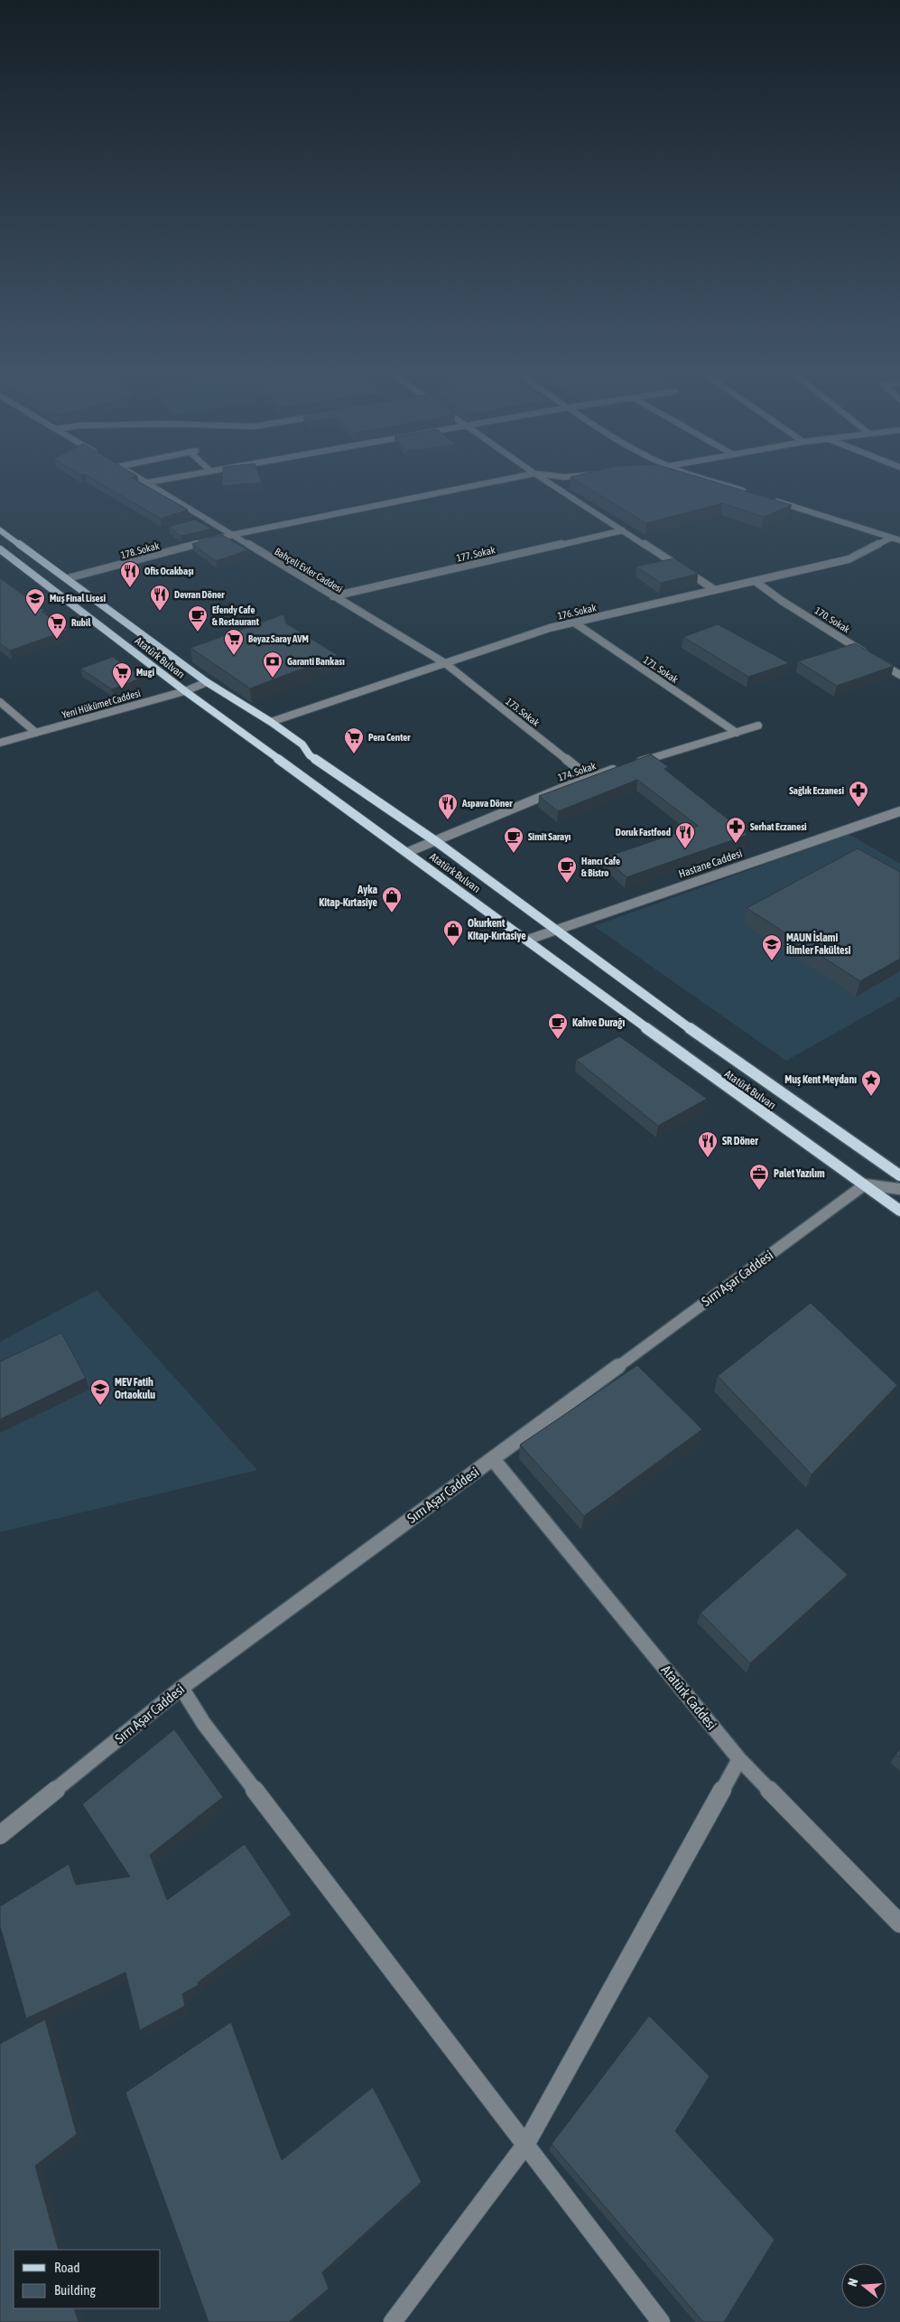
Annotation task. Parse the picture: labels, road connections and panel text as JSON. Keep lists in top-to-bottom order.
{
  "streets": {
    "main road": ["Atatürk Bulvarı"],
    "street": [
      "178. Sokak",
      "177. Sokak",
      "Bahçeli Evler Caddesi",
      "176. Sokak",
      "170. Sokak",
      "171. Sokak",
      "Yeni Hükümet Caddesi",
      "173. Sokak",
      "174. Sokak",
      "Hastane Caddesi",
      "Sırrı Aşar Caddesi",
      "Atatürk Caddesi"
    ]
  },
  "crossings": [
    ["178. Sokak", "Bahçeli Evler Caddesi"],
    ["178. Sokak", "Atatürk Bulvarı"],
    ["177. Sokak", "Bahçeli Evler Caddesi"],
    ["Bahçeli Evler Caddesi", "176. Sokak"],
    ["Bahçeli Evler Caddesi", "173. Sokak"],
    ["176. Sokak", "170. Sokak"],
    ["176. Sokak", "Atatürk Bulvarı"],
    ["176. Sokak", "171. Sokak"],
    ["176. Sokak", "173. Sokak"],
    ["Atatürk Bulvarı", "Yeni Hükümet Caddesi"],
    ["Atatürk Bulvarı", "174. Sokak"],
    ["Atatürk Bulvarı", "Hastane Caddesi"],
    ["Atatürk Bulvarı", "Sırrı Aşar Caddesi"],
    ["171. Sokak", "174. Sokak"],
    ["173. Sokak", "174. Sokak"],
    ["Sırrı Aşar Caddesi", "Atatürk Caddesi"]
  ],
  "places": {
    "restaurant": [
      "Ofis Ocakbaşı",
      "Devran Döner",
      "Aspava Döner",
      "Doruk Fastfood",
      "SR Döner"
    ],
    "school or university": ["Muş Final Lisesi", "MAUN İslami İlimler Fakültesi", "MEV Fatih Ortaokulu"],
    "cafe": [
      "Efendy Cafe & Restaurant",
      "Simit Sarayı",
      "Hancı Cafe & Bistro",
      "Kahve Durağı"
    ],
    "supermarket": [
      "Rubil",
      "Beyaz Saray AVM",
      "Mugi",
      "Pera Center"
    ],
    "bank": ["Garanti Bankası"],
    "pharmacy": ["Sağlık Eczanesi", "Serhat Eczanesi"],
    "shop": ["Ayka Kitap-Kırtasiye", "Okurkent Kitap-Kırtasiye"],
    "place": ["Muş Kent Meydanı"],
    "office": ["Palet Yazılım"]
  },
  "legend": ["Road", "Building"],
  "north": "left"
}
